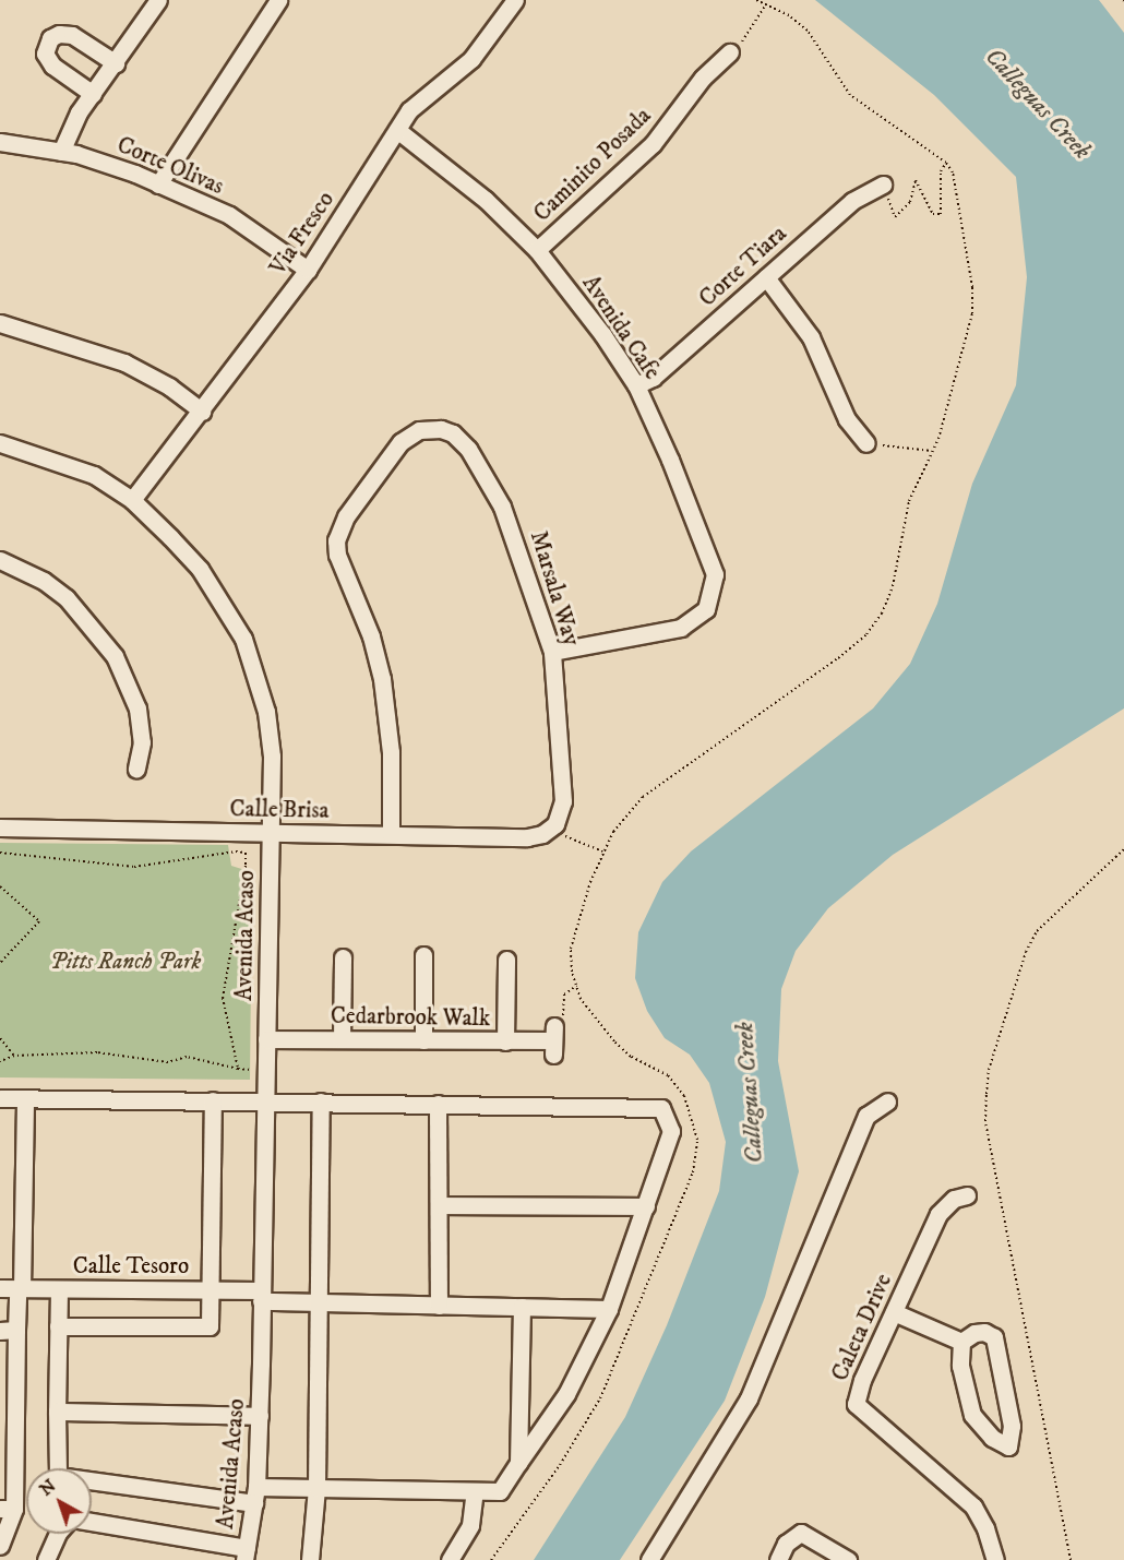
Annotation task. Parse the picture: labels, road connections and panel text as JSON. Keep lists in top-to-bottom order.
{
  "streets": {
    "street": [
      "Caminito Posada",
      "Corte Olivas",
      "Via Fresco",
      "Corte Tiara",
      "Avenida Cafe",
      "Marsala Way",
      "Calle Brisa",
      "Avenida Acaso",
      "Cedarbrook Walk",
      "Calle Tesoro",
      "Caleta Drive"
    ]
  },
  "crossings": [
    ["Caminito Posada", "Avenida Cafe"],
    ["Corte Olivas", "Via Fresco"],
    ["Via Fresco", "Avenida Cafe"],
    ["Via Fresco", "Avenida Acaso"],
    ["Corte Tiara", "Avenida Cafe"],
    ["Avenida Cafe", "Marsala Way"],
    ["Marsala Way", "Calle Brisa"],
    ["Calle Brisa", "Avenida Acaso"],
    ["Avenida Acaso", "Cedarbrook Walk"],
    ["Avenida Acaso", "Calle Tesoro"]
  ],
  "water": ["Calleguas Creek"],
  "parks": ["Pitts Ranch Park"],
  "north": "top left"
}
